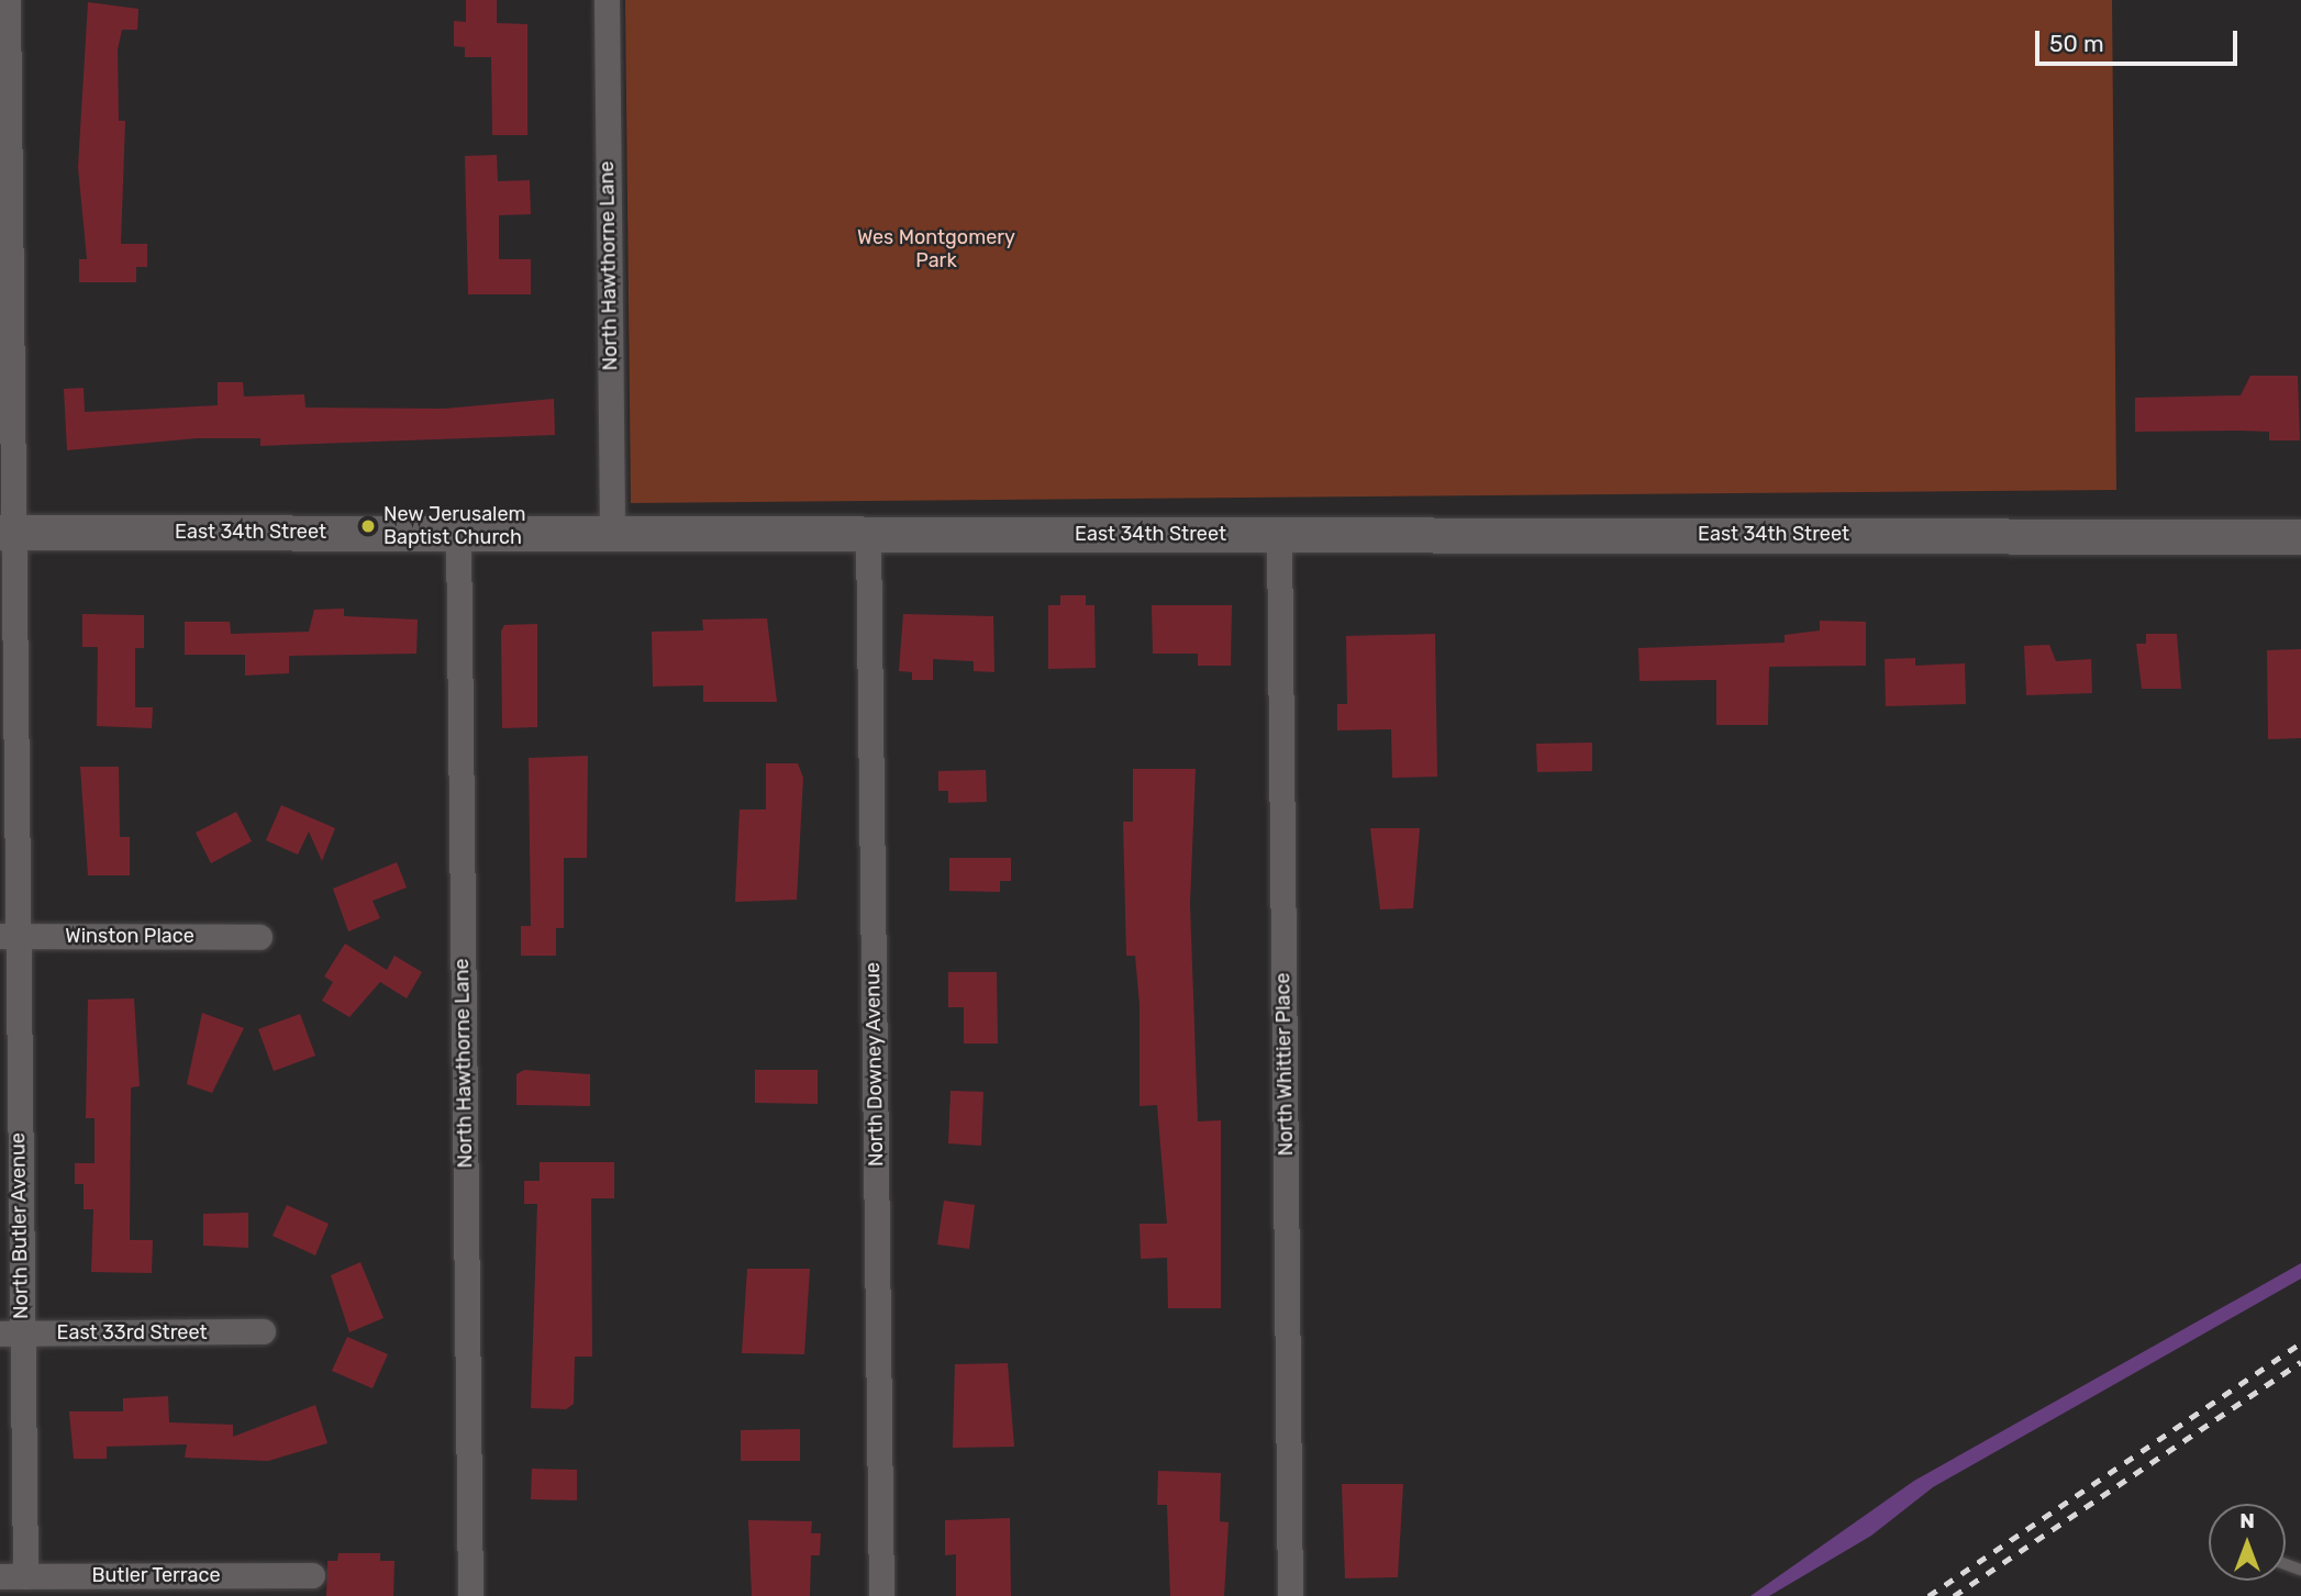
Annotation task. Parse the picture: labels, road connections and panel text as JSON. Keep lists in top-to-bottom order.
{
  "streets": {
    "main road": ["East 34th Street"],
    "street": [
      "North Hawthorne Lane",
      "Winston Place",
      "North Downey Avenue",
      "North Whittier Place",
      "North Butler Avenue",
      "East 33rd Street",
      "Butler Terrace"
    ]
  },
  "crossings": [
    ["North Hawthorne Lane", "East 34th Street"],
    ["East 34th Street", "North Downey Avenue"],
    ["East 34th Street", "North Whittier Place"],
    ["East 34th Street", "North Butler Avenue"],
    ["Winston Place", "North Butler Avenue"],
    ["North Butler Avenue", "East 33rd Street"],
    ["North Butler Avenue", "Butler Terrace"]
  ],
  "parks": ["Wes Montgomery Park"],
  "places": ["New Jerusalem Baptist Church"],
  "scale_bar": "50 m",
  "north": "top"
}
